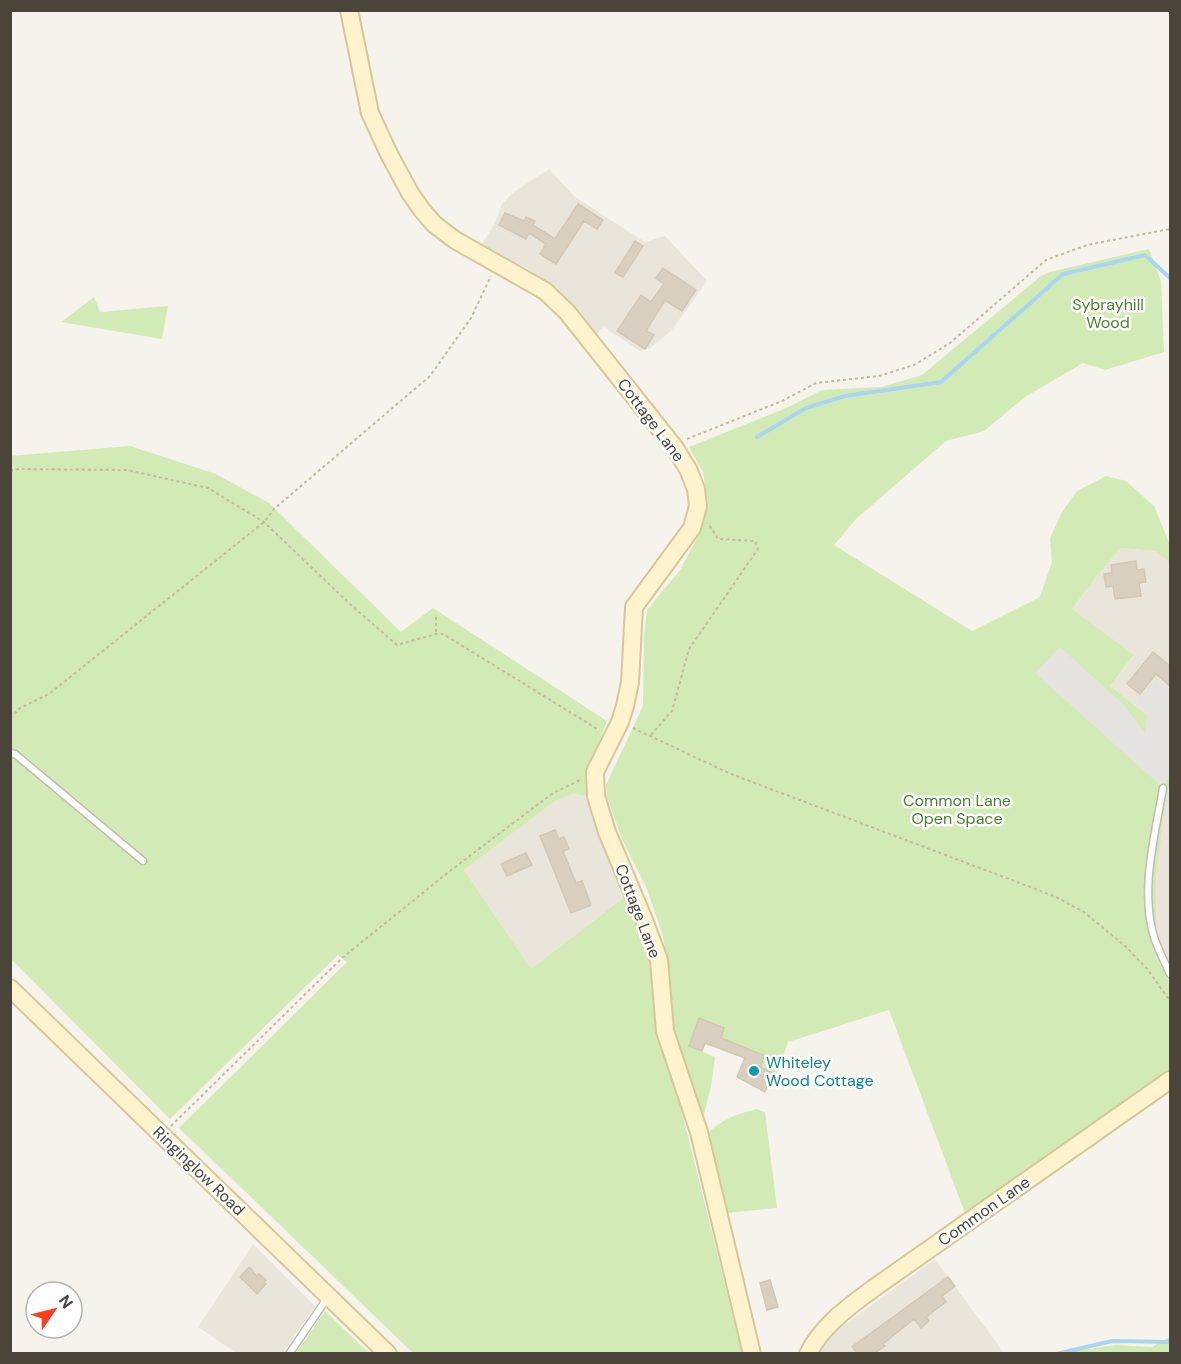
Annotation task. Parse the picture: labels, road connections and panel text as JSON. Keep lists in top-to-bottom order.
{
  "streets": {
    "street": ["Cottage Lane", "Ringinglow Road", "Common Lane"]
  },
  "parks": ["Sybrayhill Wood", "Common Lane Open Space"],
  "places": ["Whiteley Wood Cottage"],
  "north": "top right"
}
